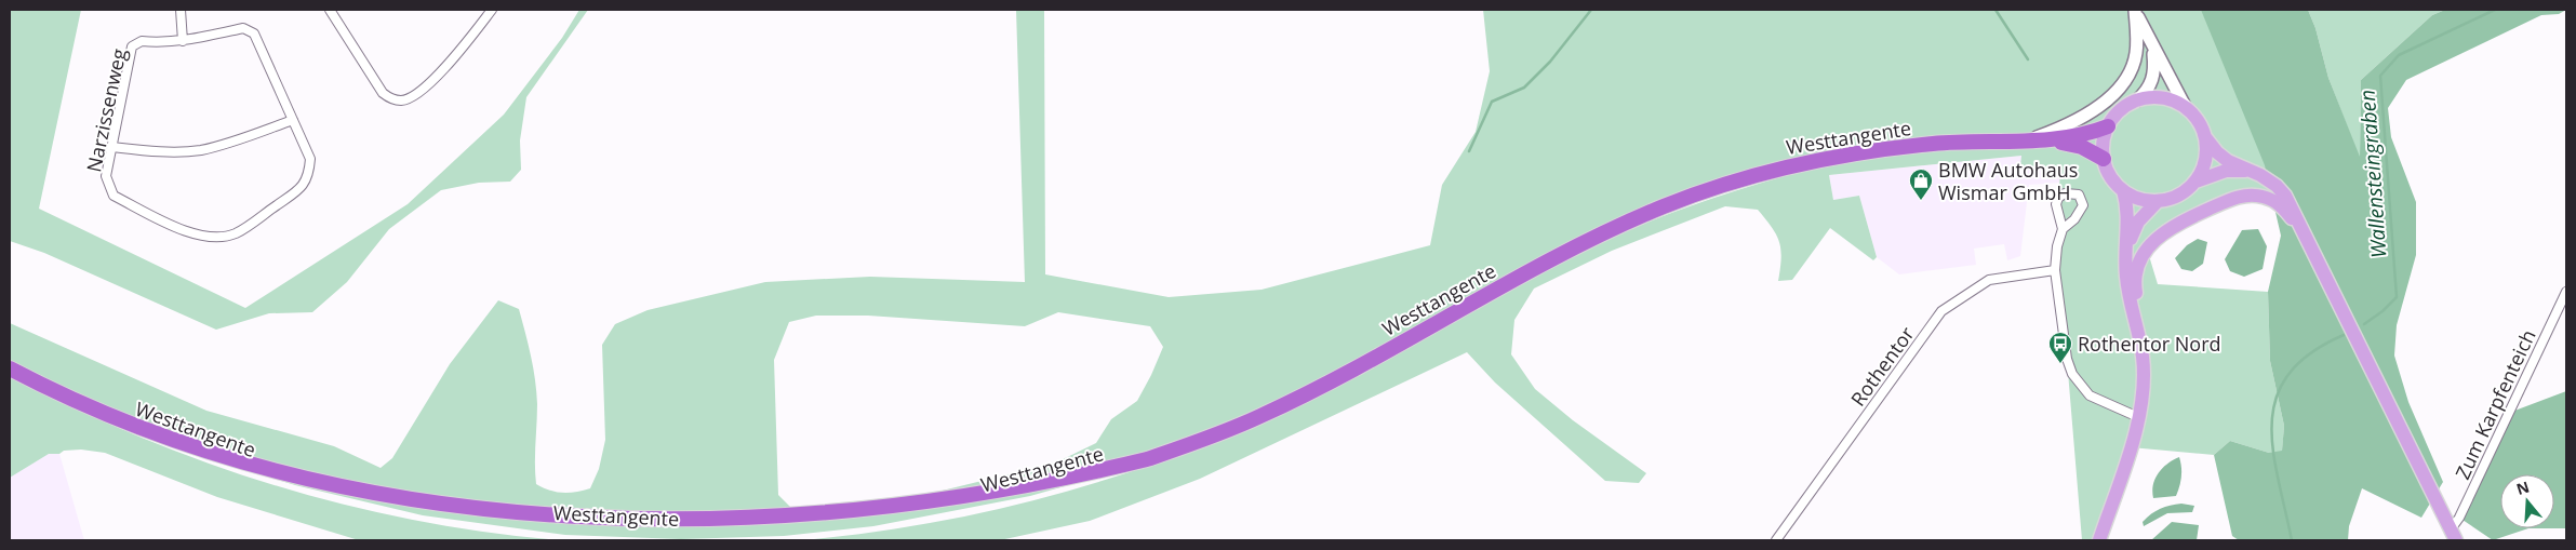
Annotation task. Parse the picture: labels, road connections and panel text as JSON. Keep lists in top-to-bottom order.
{
  "streets": {
    "highway": ["Westtangente"],
    "street": ["Narzissenweg", "Rothentor", "Zum Karpfenteich"]
  },
  "water": ["Wallensteingraben"],
  "places": {
    "shop": ["BMW Autohaus Wismar GmbH"],
    "bus stop": ["Rothentor Nord"]
  },
  "north": "top"
}
